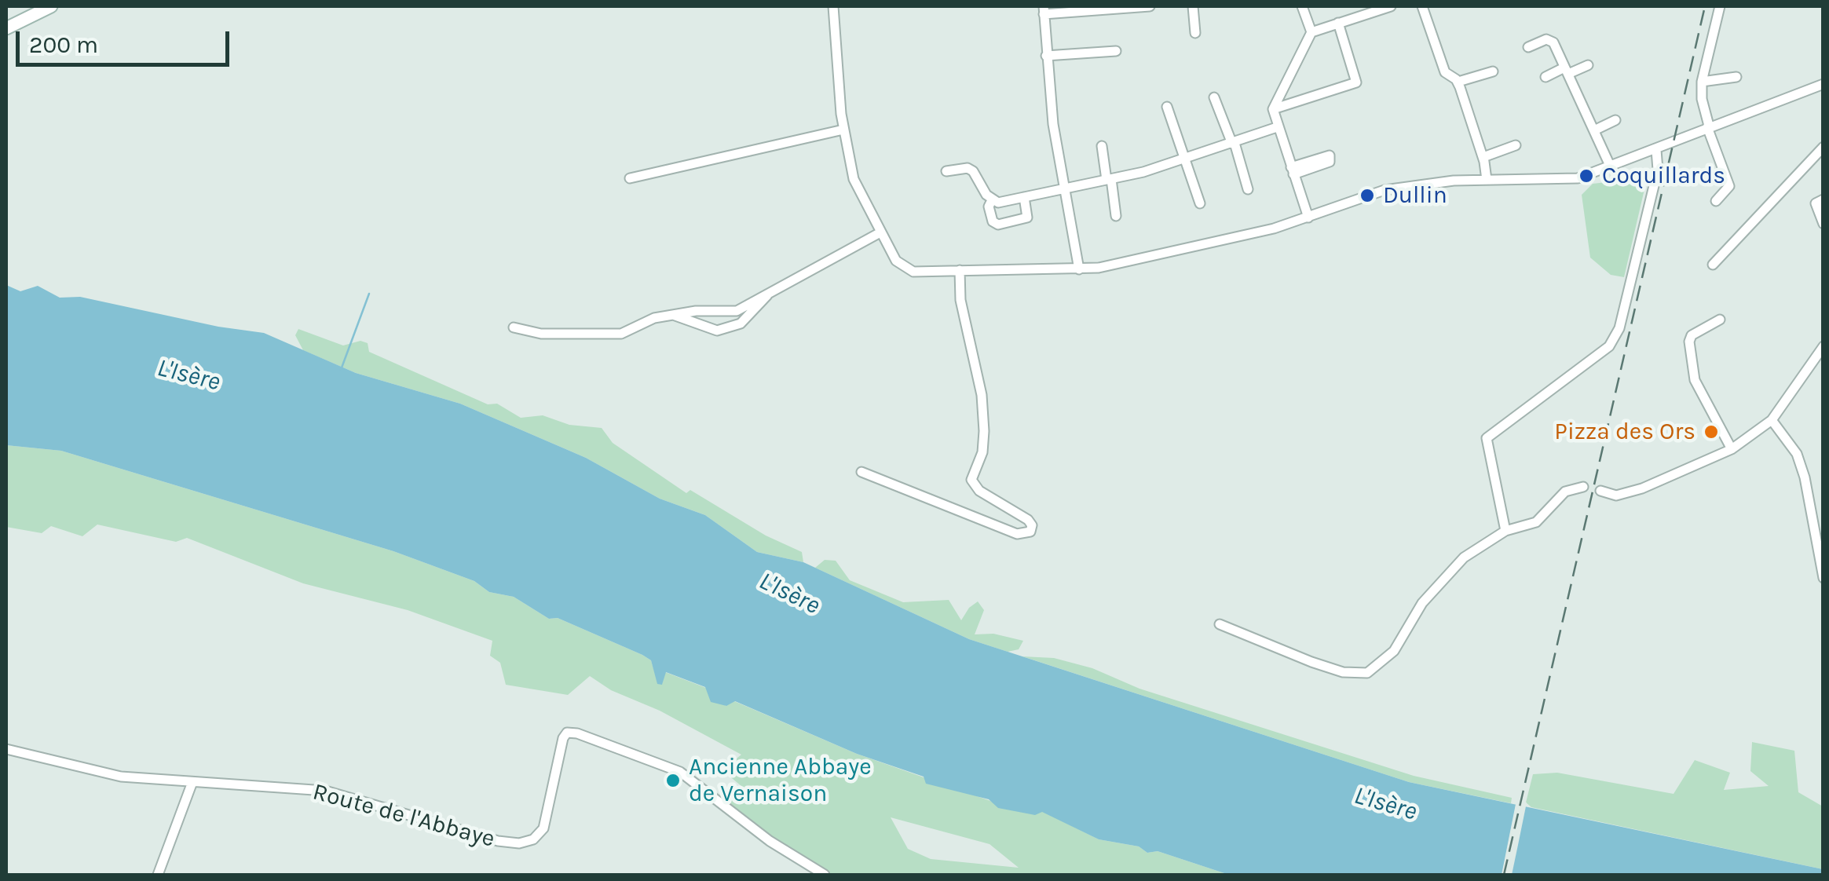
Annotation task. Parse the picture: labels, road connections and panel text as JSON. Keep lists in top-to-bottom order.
{
  "streets": {
    "street": ["Route de l'Abbaye"]
  },
  "water": ["L'Isère"],
  "places": [
    "Coquillards",
    "Dullin",
    "Pizza des Ors",
    "Ancienne Abbaye de Vernaison"
  ],
  "scale_bar": "200 m"
}
